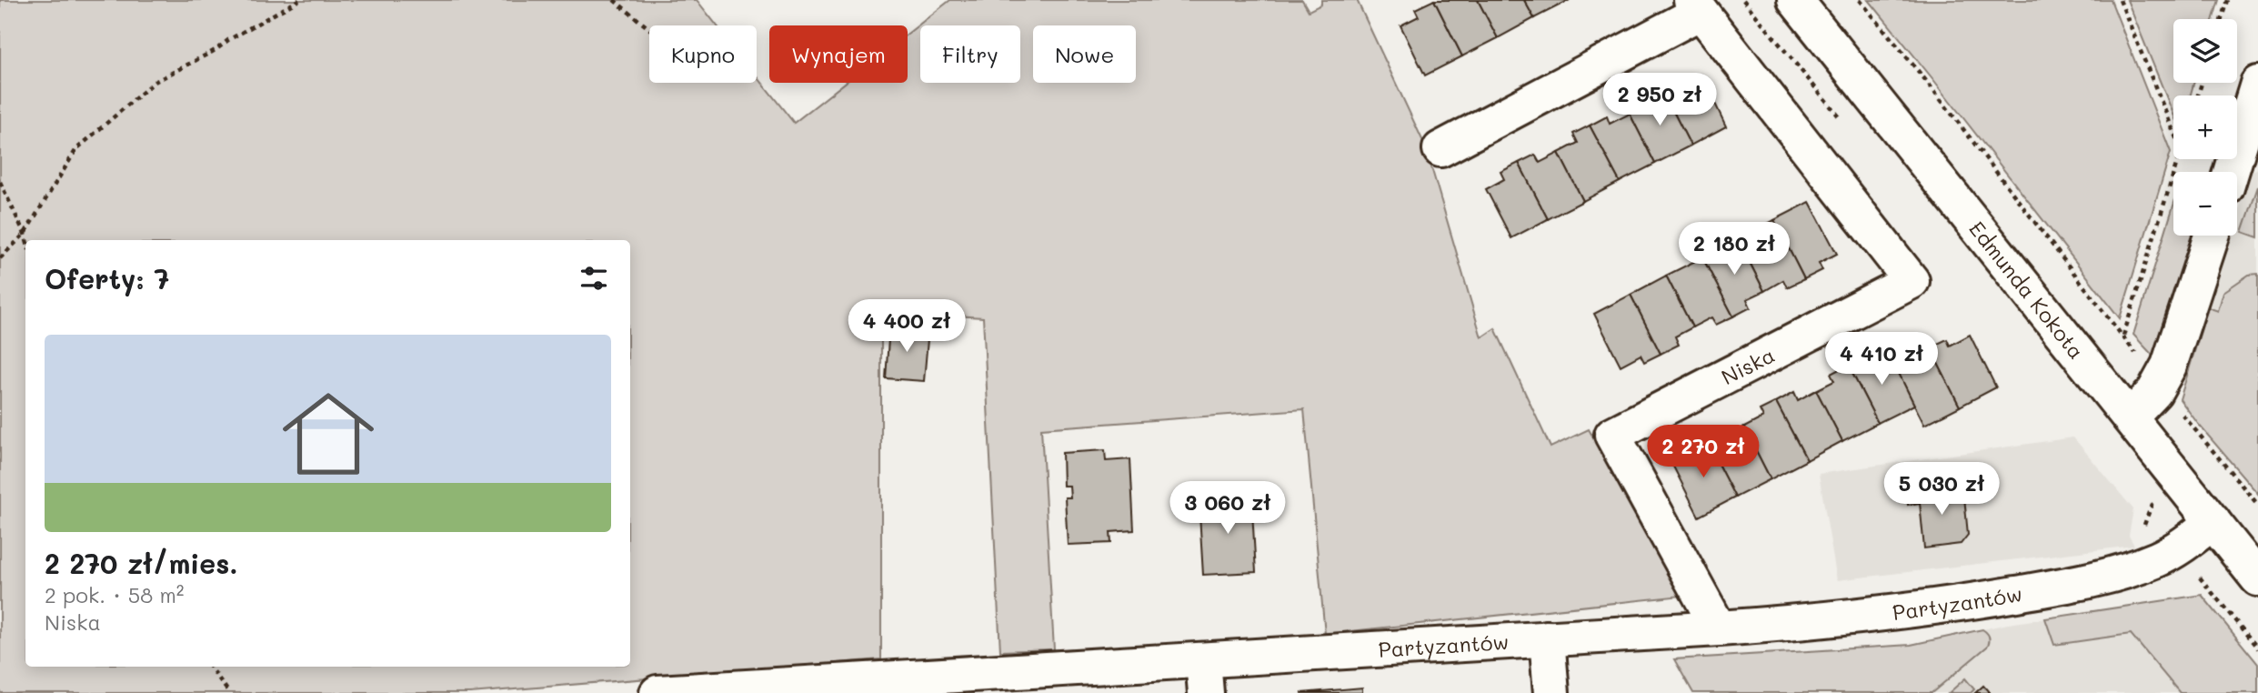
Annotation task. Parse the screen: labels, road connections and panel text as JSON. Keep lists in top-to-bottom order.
{
  "streets": {
    "street": ["Edmunda Kokota", "Niska", "Partyzantów"]
  },
  "crossings": [
    ["Edmunda Kokota", "Partyzantów"],
    ["Niska", "Partyzantów"]
  ],
  "page": {
    "map_buttons": ["+", "−"],
    "chip": [
      "Kupno",
      "Wynajem",
      "Filtry",
      "Nowe"
    ],
    "price": [
      "2 950 zł",
      "2 180 zł",
      "4 400 zł",
      "4 410 zł",
      "2 270 zł",
      "5 030 zł",
      "3 060 zł"
    ],
    "heading": "Oferty: 7",
    "list": [
      {
        "name": "2 270 zł/mies.",
        "note": "2 pok. · 58 m² · Niska"
      }
    ]
  }
}
